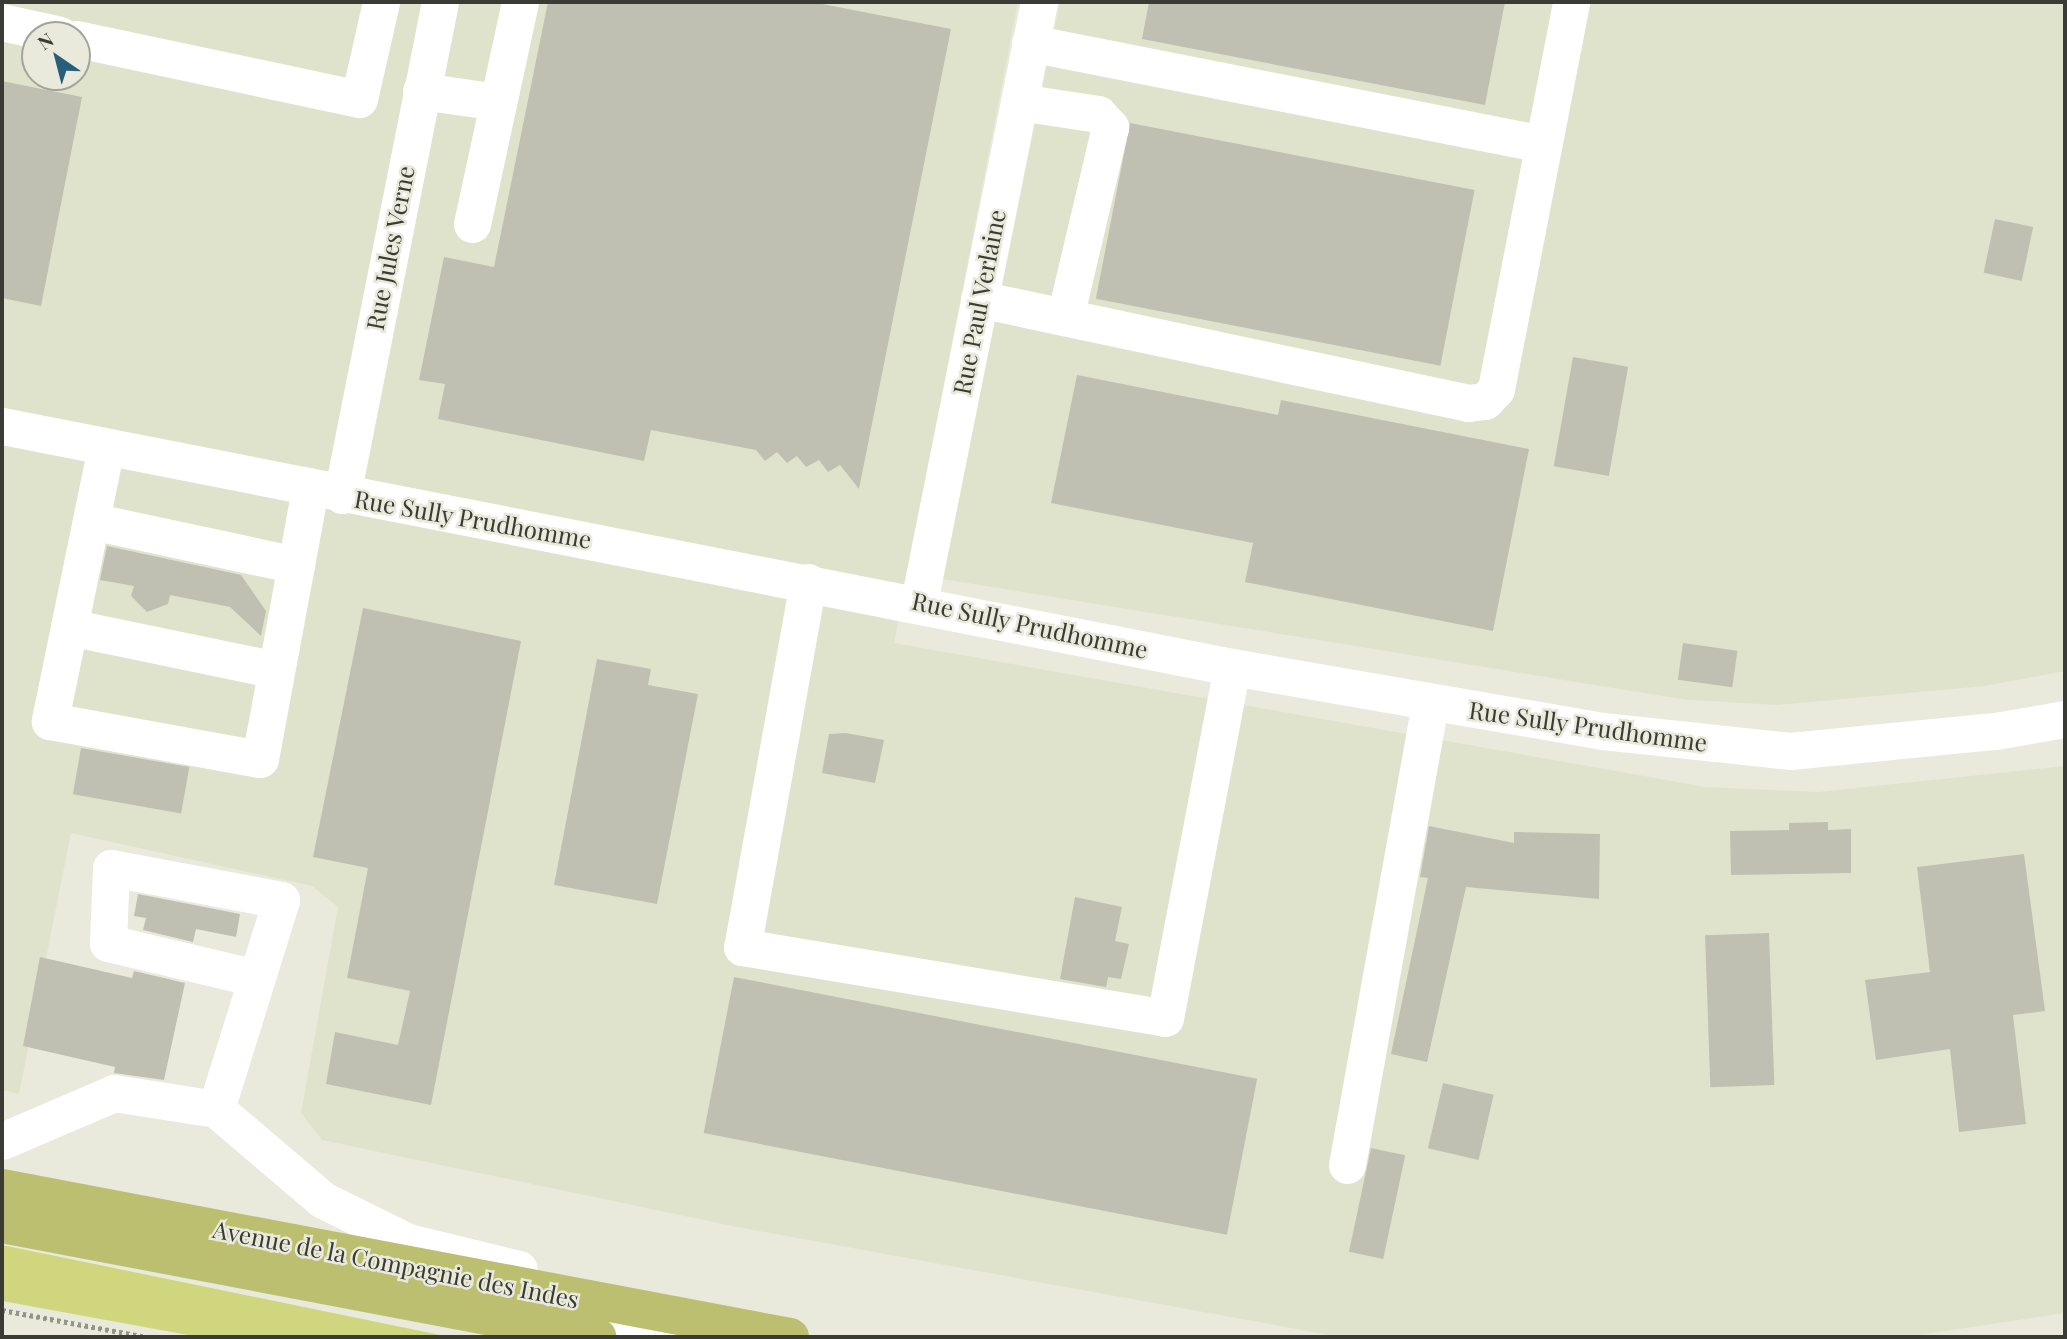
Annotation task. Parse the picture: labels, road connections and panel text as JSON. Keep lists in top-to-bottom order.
{
  "streets": {
    "main road": ["Avenue de la Compagnie des Indes"],
    "street": ["Rue Jules Verne", "Rue Paul Verlaine", "Rue Sully Prudhomme"]
  },
  "crossings": [
    ["Rue Jules Verne", "Rue Sully Prudhomme"],
    ["Rue Paul Verlaine", "Rue Sully Prudhomme"]
  ],
  "north": "top left"
}
